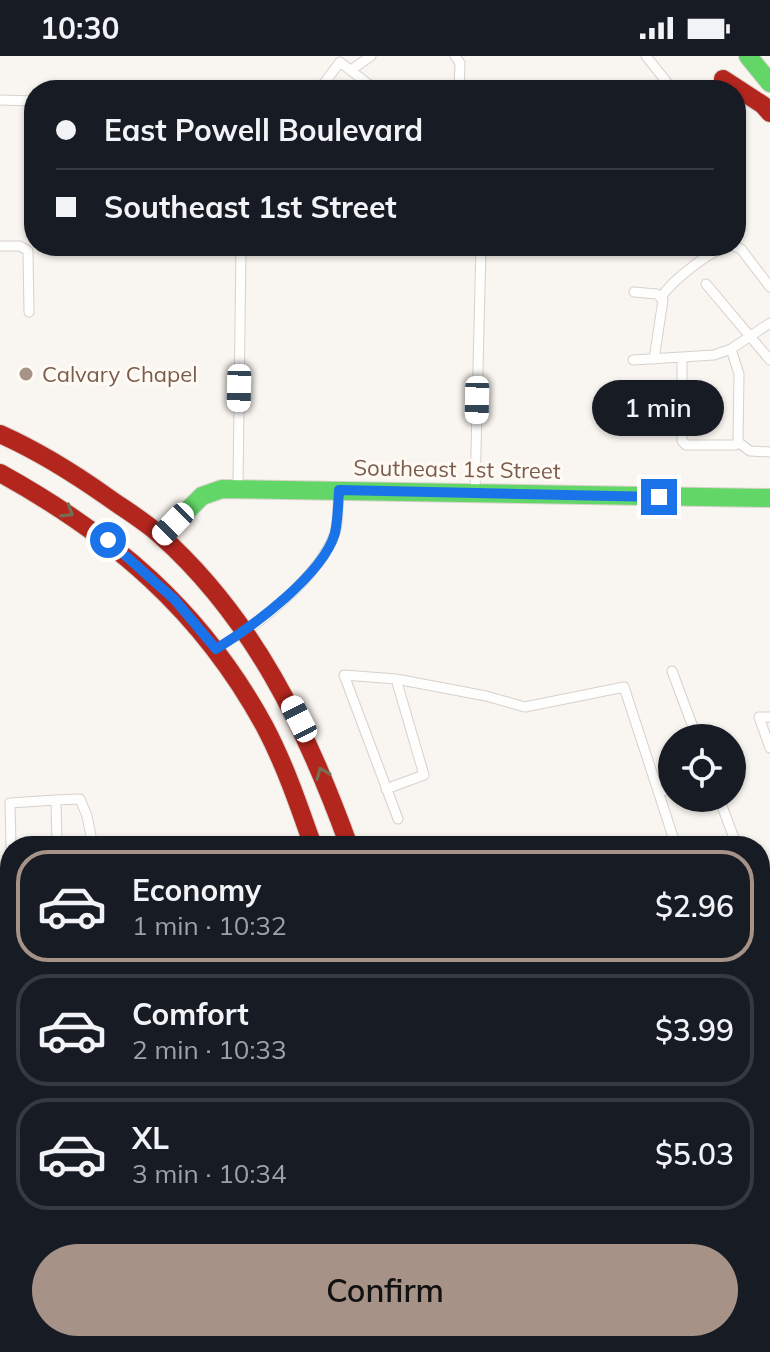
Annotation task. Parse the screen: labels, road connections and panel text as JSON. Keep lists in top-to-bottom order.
{
  "streets": {
    "main road": ["Southeast 1st Street"]
  },
  "places": ["Calvary Chapel"],
  "page": {
    "status": "10:30",
    "banner": ["East Powell Boulevard", "Southeast 1st Street"],
    "bubble": "1 min",
    "list": [
      {
        "name": "Economy",
        "note": "1 min · 10:32",
        "value": "$2.96"
      },
      {
        "name": "Comfort",
        "note": "2 min · 10:33",
        "value": "$3.99"
      },
      {
        "name": "XL",
        "note": "3 min · 10:34",
        "value": "$5.03"
      }
    ],
    "buttons": "Confirm"
  }
}
